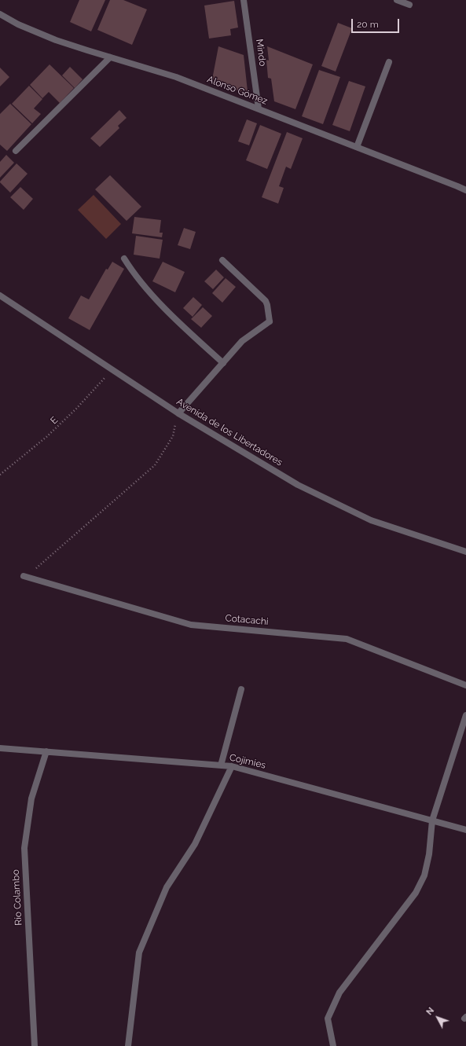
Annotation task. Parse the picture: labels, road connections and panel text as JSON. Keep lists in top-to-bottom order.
{
  "streets": {
    "street": [
      "Mindo",
      "Alonso Gómez",
      "Avenida de los Libertadores",
      "Cotacachi",
      "Cojimies",
      "Río Colambo"
    ],
    "path": ["E"]
  },
  "crossings": [
    ["Mindo", "Alonso Gómez"],
    ["E", "Avenida de los Libertadores"],
    ["Cojimies", "Río Colambo"]
  ],
  "scale_bar": "20 m",
  "north": "top left"
}
